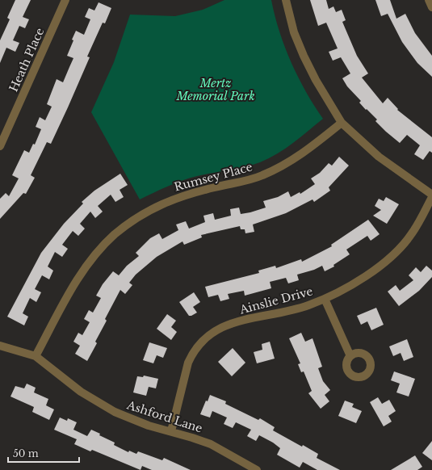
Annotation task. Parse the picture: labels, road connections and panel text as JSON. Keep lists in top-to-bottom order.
{
  "streets": {
    "street": [
      "Heath Place",
      "Rumsey Place",
      "Ainslie Drive",
      "Ashford Lane"
    ]
  },
  "crossings": [
    ["Rumsey Place", "Ashford Lane"],
    ["Ainslie Drive", "Ashford Lane"]
  ],
  "parks": ["Mertz Memorial Park"],
  "scale_bar": "50 m"
}
